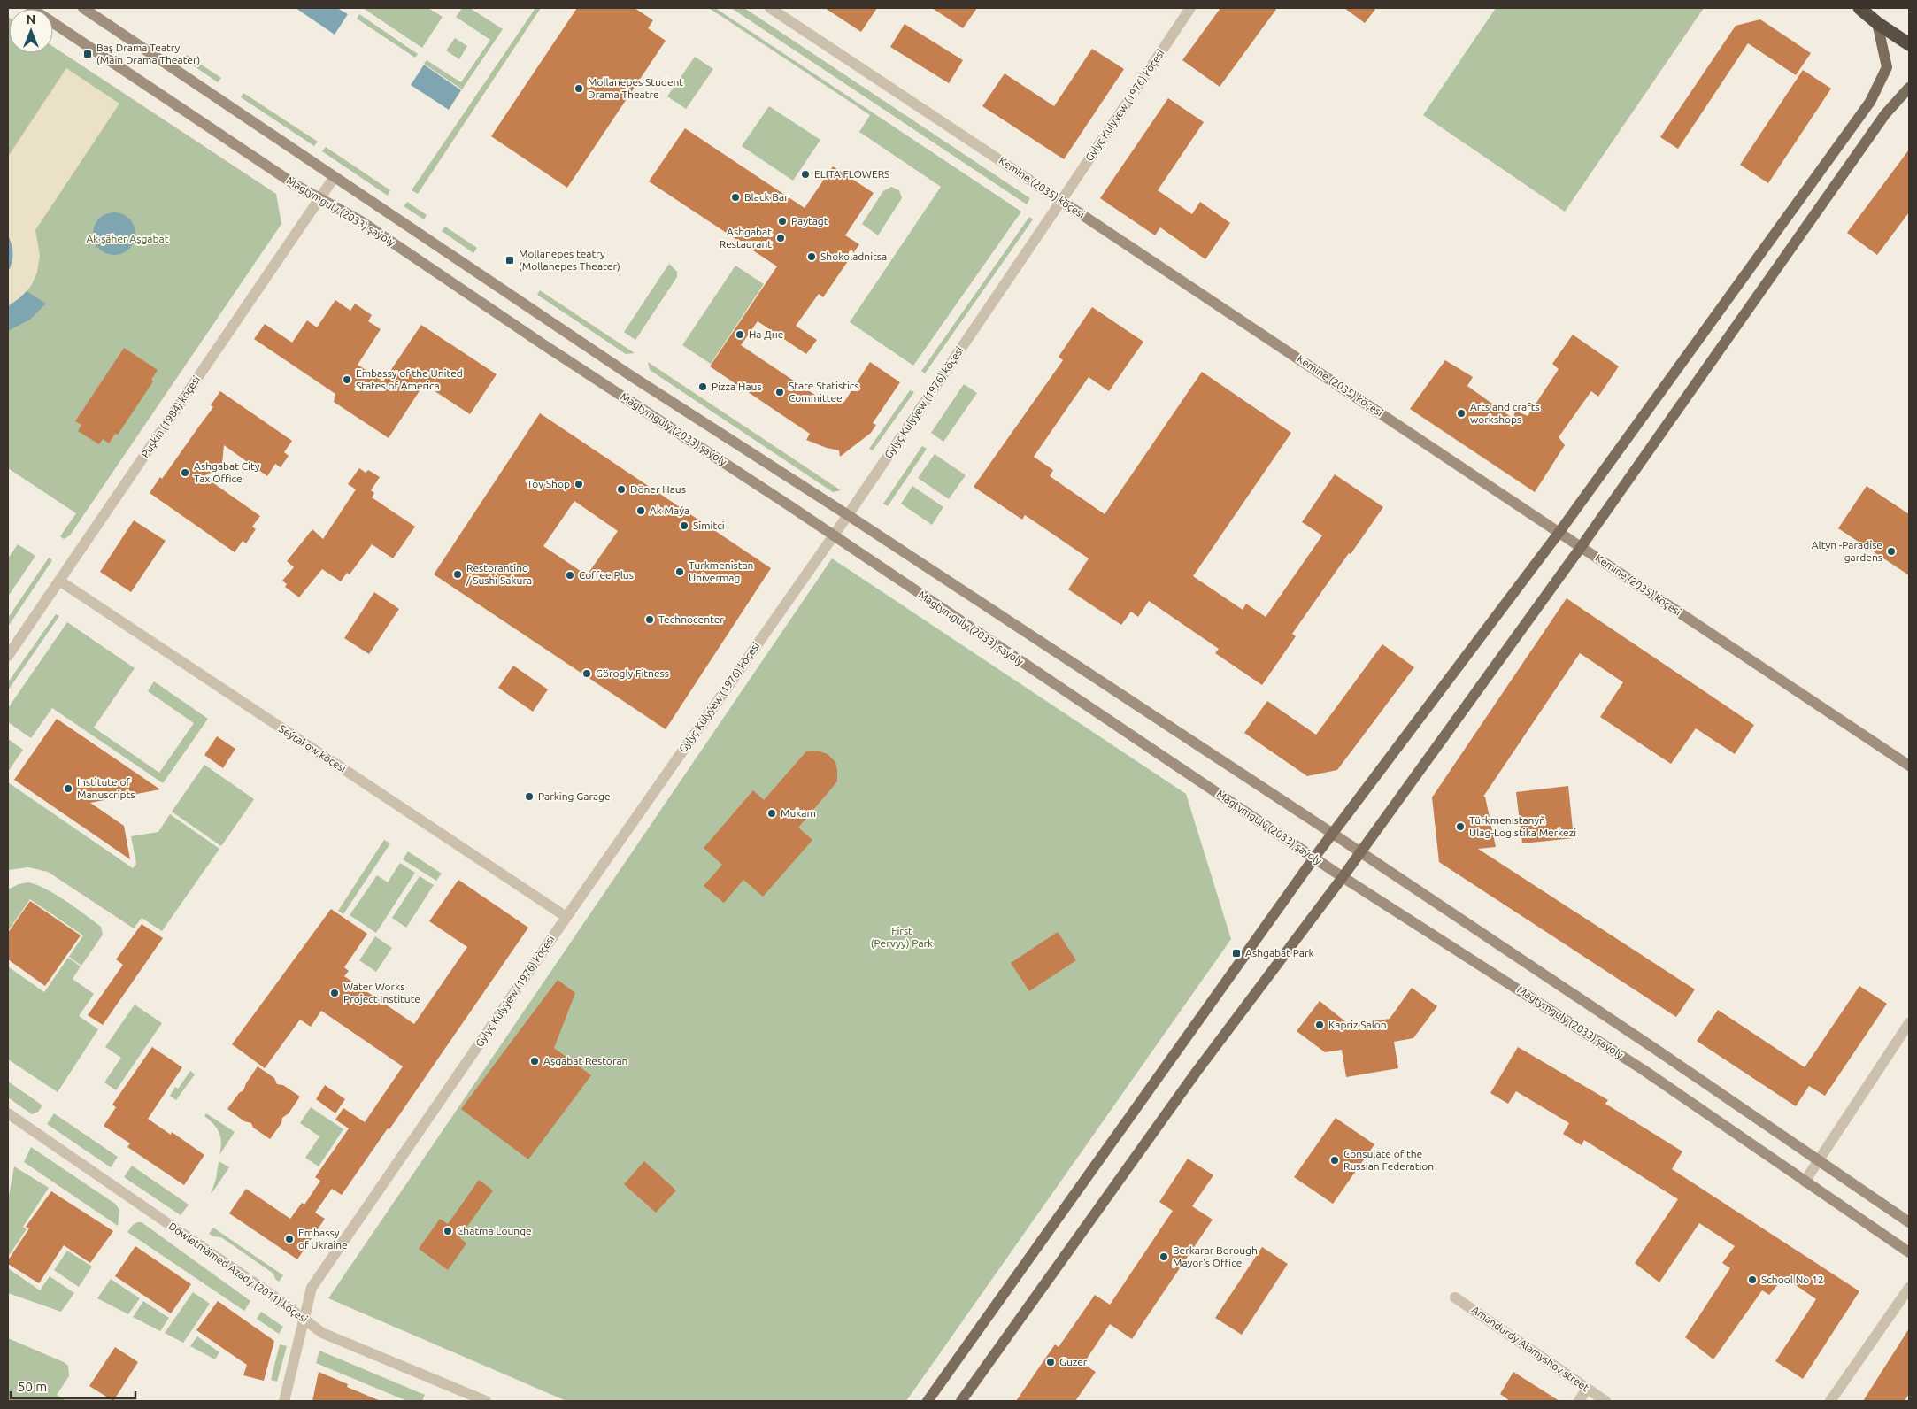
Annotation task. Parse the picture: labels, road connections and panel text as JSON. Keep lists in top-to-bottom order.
{
  "streets": {
    "main road": ["Kemine (2035) köçesi", "Magtymguly (2033) şaýoly"],
    "street": [
      "Gylyç Kulyýew (1976) köçesi",
      "Puşkin (1984) köçesi",
      "Seýtakow köçesi",
      "Döwletmämed Azady (2011) köçesi",
      "Amandurdy Alamyshov street"
    ]
  },
  "crossings": [
    ["Gylyç Kulyýew (1976) köçesi", "Kemine (2035) köçesi"],
    ["Gylyç Kulyýew (1976) köçesi", "Magtymguly (2033) şaýoly"],
    ["Gylyç Kulyýew (1976) köçesi", "Seýtakow köçesi"],
    ["Gylyç Kulyýew (1976) köçesi", "Döwletmämed Azady (2011) köçesi"],
    ["Magtymguly (2033) şaýoly", "Puşkin (1984) köçesi"],
    ["Puşkin (1984) köçesi", "Seýtakow köçesi"]
  ],
  "parks": ["Ak şäher Aşgabat", "First (Pervyy) Park"],
  "places": {
    "transit": ["Baş Drama Teatry (Main Drama Theater)", "Mollanepes teatry (Mollanepes Theater)", "Ashgabat Park"],
    "other": [
      "Mollanepes Student Drama Theatre",
      "ELITA FLOWERS",
      "Black Bar",
      "Paytagt",
      "Ashgabat Restaurant",
      "Shokoladnitsa",
      "На Дне",
      "Embassy of the United States of America",
      "Pizza Haus",
      "State Statistics Committee",
      "Arts and сrafts workshops",
      "Ashgabat City Tax Office",
      "Toy Shop",
      "Döner Haus",
      "Ak Maýa",
      "Simitci",
      "Altyn -Paradise gardens",
      "Turkmenistan Univermag",
      "Restorantino / Sushi Sakura",
      "Coffee Plus",
      "Technocenter",
      "Görogly Fitness",
      "Institute of Manuscripts",
      "Parking Garage",
      "Mukam",
      "Türkmenistanyň Ulag-Logistika Merkezi",
      "Water Works Project Institute",
      "Kapriz Salon",
      "Aşgabat Restoran",
      "Consulate of the Russian Federation",
      "Chatma Lounge",
      "Embassy of Ukraine",
      "Berkarar Borough Mayor's Office",
      "School No 12",
      "Guzer"
    ]
  },
  "scale_bar": "50 m",
  "north": "top"
}
